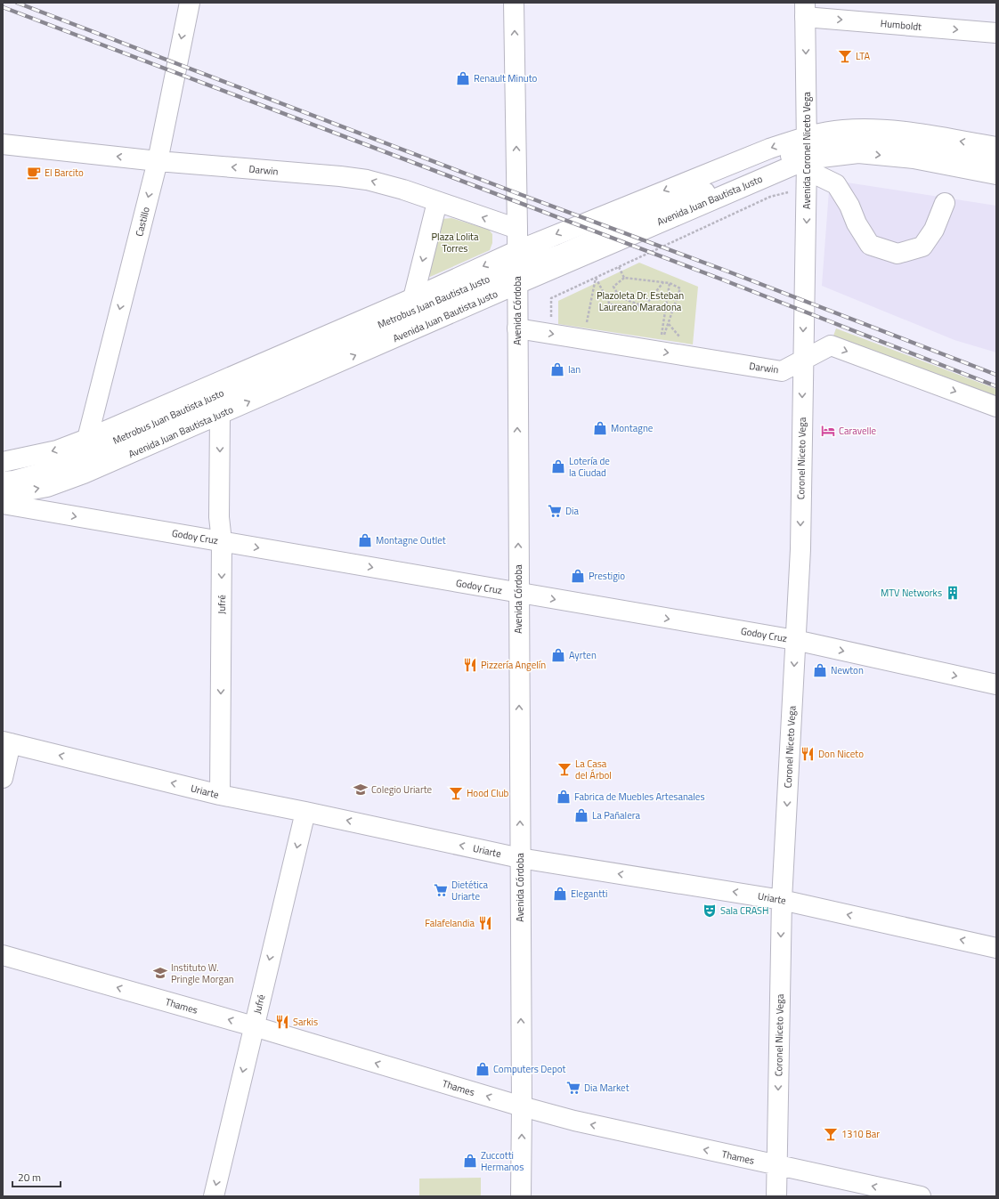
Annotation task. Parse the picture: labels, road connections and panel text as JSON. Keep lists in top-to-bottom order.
{
  "streets": {
    "street": [
      "Humboldt",
      "Avenida Coronel Niceto Vega",
      "Darwin",
      "Avenida Juan Bautista Justo",
      "Castillo",
      "Metrobus Juan Bautista Justo",
      "Avenida Córdoba",
      "Coronel Niceto Vega",
      "Godoy Cruz",
      "Jufré",
      "Uriarte",
      "Thames"
    ]
  },
  "crossings": [
    ["Humboldt", "Avenida Coronel Niceto Vega"],
    ["Avenida Coronel Niceto Vega", "Avenida Juan Bautista Justo"],
    ["Avenida Coronel Niceto Vega", "Coronel Niceto Vega"],
    ["Darwin", "Castillo"],
    ["Darwin", "Avenida Córdoba"],
    ["Darwin", "Coronel Niceto Vega"],
    ["Avenida Juan Bautista Justo", "Castillo"],
    ["Avenida Juan Bautista Justo", "Metrobus Juan Bautista Justo"],
    ["Avenida Juan Bautista Justo", "Avenida Córdoba"],
    ["Avenida Juan Bautista Justo", "Jufré"],
    ["Metrobus Juan Bautista Justo", "Avenida Córdoba"],
    ["Avenida Córdoba", "Godoy Cruz"],
    ["Avenida Córdoba", "Uriarte"],
    ["Avenida Córdoba", "Thames"],
    ["Coronel Niceto Vega", "Godoy Cruz"],
    ["Coronel Niceto Vega", "Uriarte"],
    ["Coronel Niceto Vega", "Thames"],
    ["Godoy Cruz", "Jufré"],
    ["Jufré", "Uriarte"],
    ["Jufré", "Thames"]
  ],
  "one_way": [
    "Avenida Coronel Niceto Vega",
    "Castillo",
    "Avenida Córdoba",
    "Coronel Niceto Vega",
    "Godoy Cruz",
    "Jufré",
    "Uriarte",
    "Thames"
  ],
  "parks": ["Plaza Lolita Torres", "Plazoleta Dr. Esteban Laureano Maradona"],
  "places": {
    "bar": [
      "LTA",
      "La Casa del Árbol",
      "Hood Club",
      "1310 Bar"
    ],
    "shop": [
      "Renault Minuto",
      "Ian",
      "Montagne",
      "Lotería de la Ciudad",
      "Montagne Outlet",
      "Prestigio",
      "Ayrten",
      "Newton",
      "Fabrica de Muebles Artesanales",
      "La Pañalera",
      "Elegantti",
      "Computers Depot",
      "Zuccotti Hermanos"
    ],
    "cafe": ["El Barcito"],
    "hotel": ["Caravelle"],
    "supermarket": ["Dia", "Dietética Uriarte", "Dia Market"],
    "building": ["MTV Networks"],
    "restaurant": [
      "Pizzería Angelín",
      "Don Niceto",
      "Falafelandia",
      "Sarkis"
    ],
    "school or university": ["Colegio Uriarte", "Instituto W. Pringle Morgan"],
    "theatre": ["Sala CRASH"]
  },
  "scale_bar": "20 m"
}
